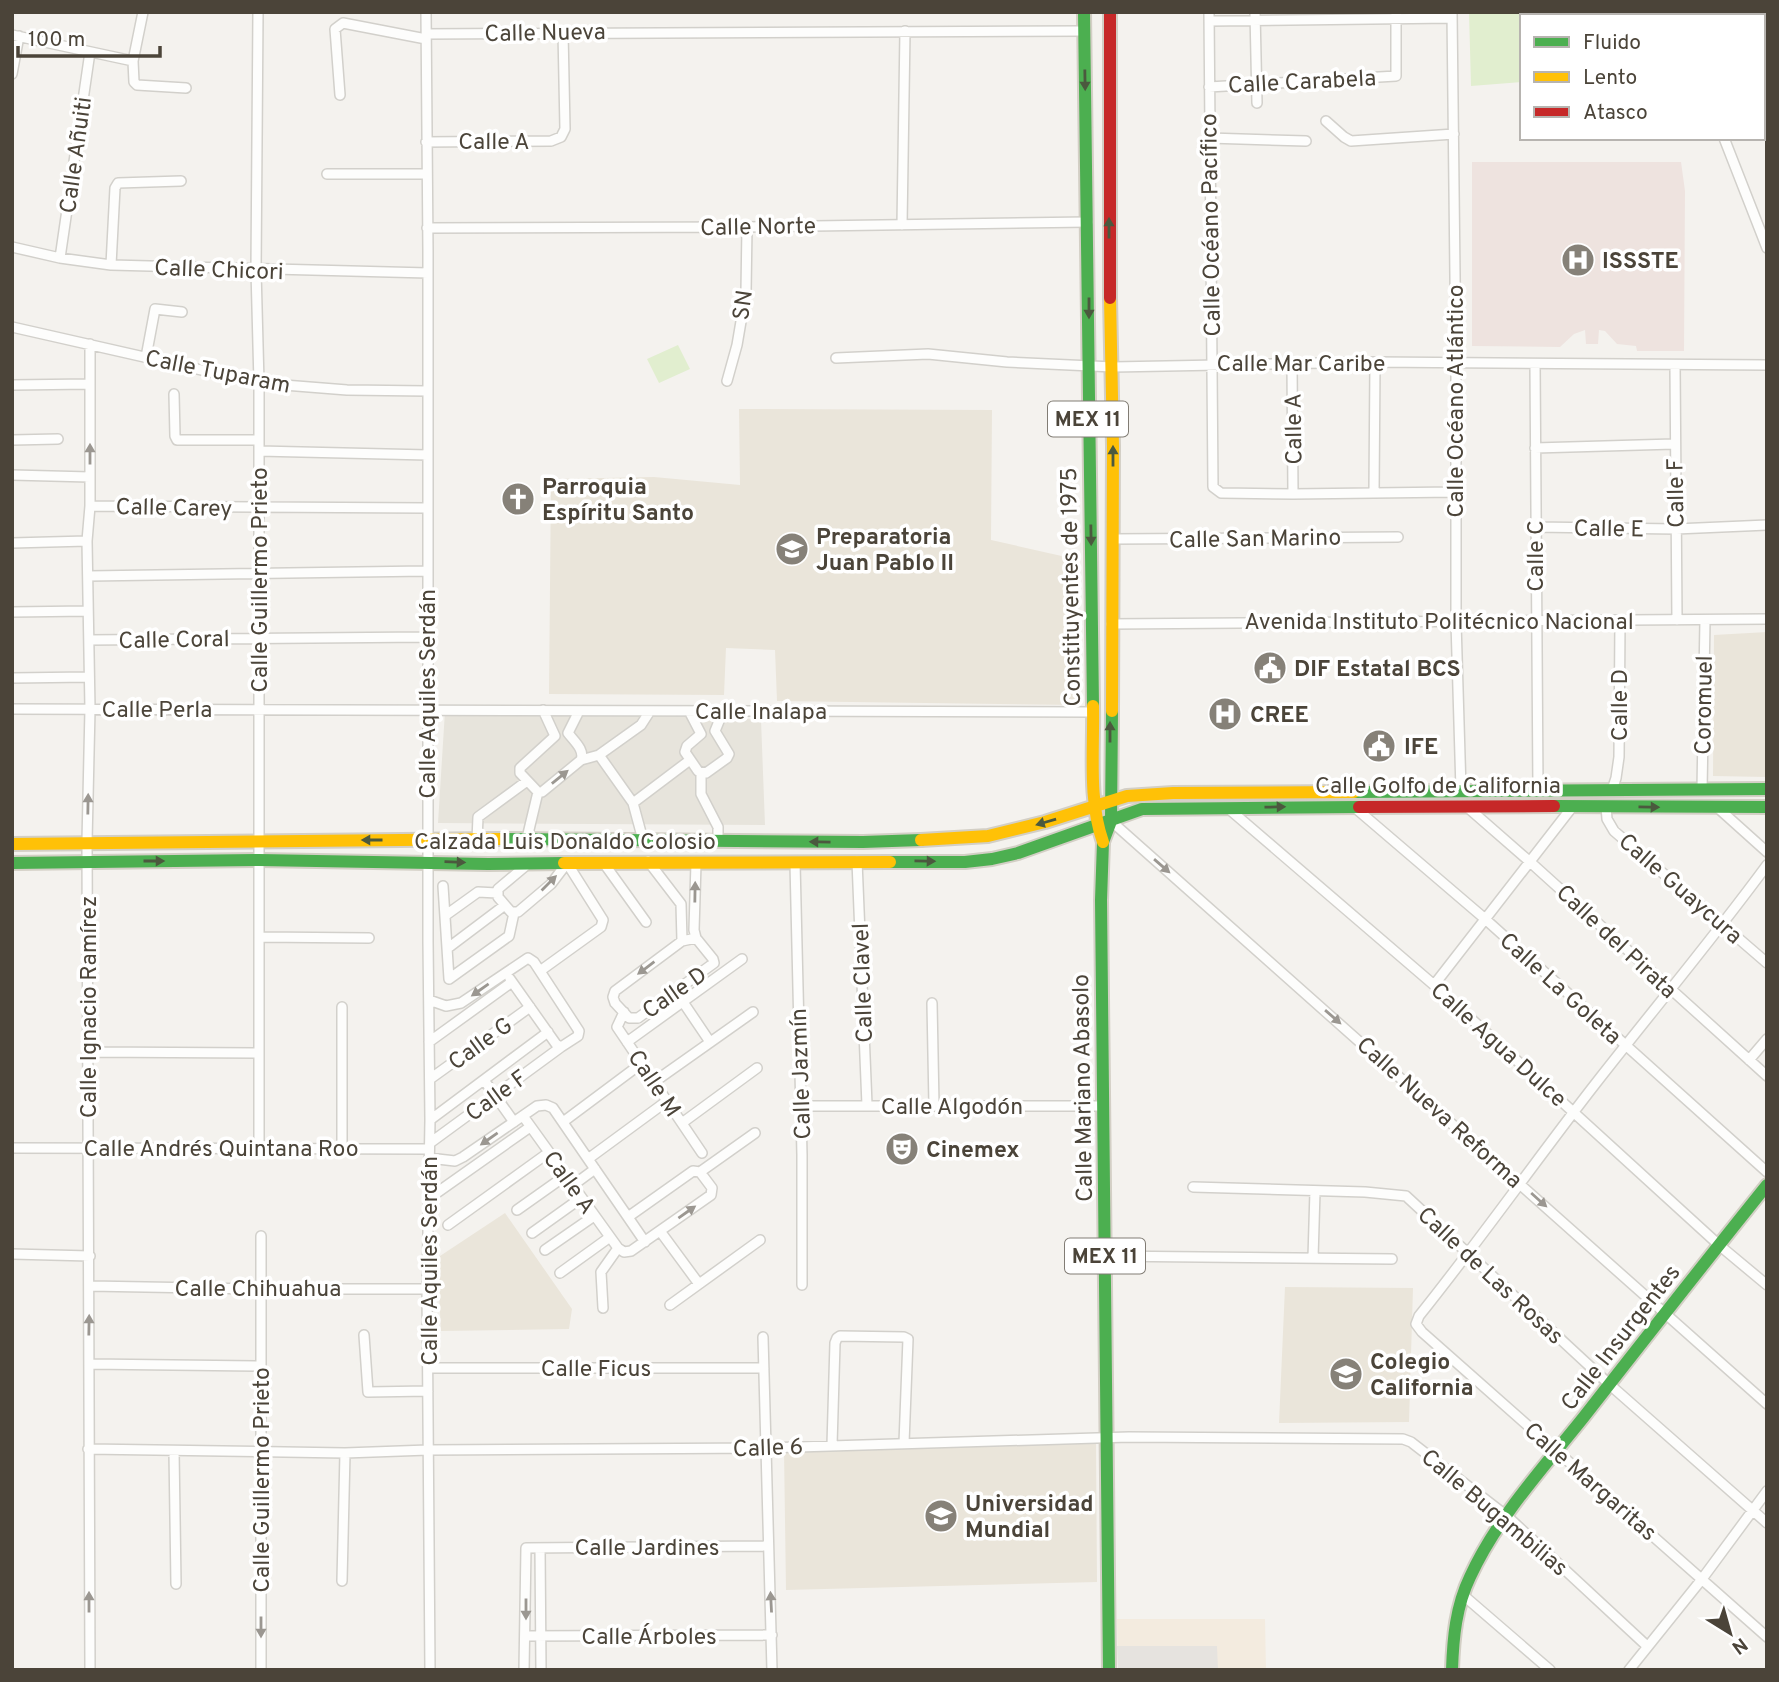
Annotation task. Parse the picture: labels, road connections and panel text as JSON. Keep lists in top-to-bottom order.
{
  "streets": {
    "main road": [
      "MEX 11",
      "Constituyentes de 1975",
      "Calle Golfo de California",
      "Calzada Luis Donaldo Colosio",
      "Calle Mariano Abasolo",
      "Calle Insurgentes"
    ],
    "street": [
      "Calle Nueva",
      "Calle Carabela",
      "Calle A",
      "Calle Añuiti",
      "Calle Océano Pacífico",
      "Calle Norte",
      "Calle Chicori",
      "SN",
      "Calle Mar Caribe",
      "Calle Tuparam",
      "Calle Océano Atlántico",
      "Calle F",
      "Calle Carey",
      "Calle E",
      "Calle San Marino",
      "Calle C",
      "Calle Guillermo Prieto",
      "Avenida Instituto Politécnico Nacional",
      "Calle Coral",
      "Calle Aquiles Serdán",
      "Calle D",
      "Coromuel",
      "Calle Perla",
      "Calle Inalapa",
      "Calle Guaycura",
      "Calle del Pirata",
      "Calle Clavel",
      "Calle La Goleta",
      "Calle Ignacio Ramírez",
      "Calle G",
      "Calle Agua Dulce",
      "Calle Jazmín",
      "Calle M",
      "Calle Algodón",
      "Calle Nueva Reforma",
      "Calle Andrés Quintana Roo",
      "Calle de Las Rosas",
      "Calle Chihuahua",
      "Calle Ficus",
      "Calle 6",
      "Calle Margaritas",
      "Calle Bugambilias",
      "Calle Jardines",
      "Calle Árboles"
    ]
  },
  "crossings": [
    ["Calle Nueva", "Calle A"],
    ["Calle Nueva", "Constituyentes de 1975"],
    ["Calle Nueva", "Calle Aquiles Serdán"],
    ["Calle Carabela", "Calle Océano Pacífico"],
    ["Calle A", "Calle Océano Pacífico"],
    ["Calle A", "Calle Mar Caribe"],
    ["Calle A", "Calle Aquiles Serdán"],
    ["Calle A", "Calle Andrés Quintana Roo"],
    ["Calle Añuiti", "Calle Chicori"],
    ["Calle Océano Pacífico", "Calle Mar Caribe"],
    ["Calle Océano Pacífico", "Calle Océano Atlántico"],
    ["Calle Norte", "SN"],
    ["Calle Norte", "Constituyentes de 1975"],
    ["Calle Norte", "Calle Aquiles Serdán"],
    ["Calle Chicori", "Calle Guillermo Prieto"],
    ["Calle Chicori", "Calle Aquiles Serdán"],
    ["Calle Mar Caribe", "Calle Océano Atlántico"],
    ["Calle Mar Caribe", "Calle F"],
    ["Calle Mar Caribe", "Calle C"],
    ["Calle Mar Caribe", "Constituyentes de 1975"],
    ["Calle Tuparam", "Calle Guillermo Prieto"],
    ["Calle Tuparam", "Calle Aquiles Serdán"],
    ["Calle Tuparam", "Calle Ignacio Ramírez"],
    ["Calle Océano Atlántico", "Avenida Instituto Politécnico Nacional"],
    ["Calle Océano Atlántico", "Calle Golfo de California"],
    ["MEX 11", "Constituyentes de 1975"],
    ["MEX 11", "Calle Golfo de California"],
    ["MEX 11", "Calzada Luis Donaldo Colosio"],
    ["MEX 11", "Calle Mariano Abasolo"],
    ["MEX 11", "Calle Nueva Reforma"],
    ["Calle F", "Calle E"],
    ["Calle F", "Avenida Instituto Politécnico Nacional"],
    ["Calle F", "Calle Aquiles Serdán"],
    ["Calle F", "Calle Andrés Quintana Roo"],
    ["Calle Carey", "Calle Guillermo Prieto"],
    ["Calle Carey", "Calle Aquiles Serdán"],
    ["Calle Carey", "Calle Ignacio Ramírez"],
    ["Calle E", "Calle C"],
    ["Calle San Marino", "Constituyentes de 1975"],
    ["Calle C", "Avenida Instituto Politécnico Nacional"],
    ["Calle C", "Calle Golfo de California"],
    ["Calle Guillermo Prieto", "Calle Coral"],
    ["Calle Guillermo Prieto", "Calle Perla"],
    ["Calle Guillermo Prieto", "Calzada Luis Donaldo Colosio"],
    ["Calle Guillermo Prieto", "Calle Andrés Quintana Roo"],
    ["Calle Guillermo Prieto", "Calle Chihuahua"],
    ["Calle Guillermo Prieto", "Calle 6"],
    ["Constituyentes de 1975", "Avenida Instituto Politécnico Nacional"],
    ["Constituyentes de 1975", "Calle Inalapa"],
    ["Constituyentes de 1975", "Calle Golfo de California"],
    ["Constituyentes de 1975", "Calzada Luis Donaldo Colosio"],
    ["Avenida Instituto Politécnico Nacional", "Calle D"],
    ["Avenida Instituto Politécnico Nacional", "Coromuel"],
    ["Calle Coral", "Calle Aquiles Serdán"],
    ["Calle Coral", "Calle Ignacio Ramírez"],
    ["Calle Aquiles Serdán", "Calle Perla"],
    ["Calle Aquiles Serdán", "Calle Inalapa"],
    ["Calle Aquiles Serdán", "Calzada Luis Donaldo Colosio"],
    ["Calle Aquiles Serdán", "Calle G"],
    ["Calle Aquiles Serdán", "Calle Andrés Quintana Roo"],
    ["Calle Aquiles Serdán", "Calle Chihuahua"],
    ["Calle Aquiles Serdán", "Calle Ficus"],
    ["Calle Aquiles Serdán", "Calle 6"],
    ["Calle D", "Calle Golfo de California"],
    ["Calle D", "Calle M"],
    ["Coromuel", "Calle Golfo de California"],
    ["Calle Perla", "Calle Inalapa"],
    ["Calle Perla", "Calle Ignacio Ramírez"],
    ["Calle Golfo de California", "Calzada Luis Donaldo Colosio"],
    ["Calle Golfo de California", "Calle Guaycura"],
    ["Calle Golfo de California", "Calle del Pirata"],
    ["Calle Golfo de California", "Calle La Goleta"],
    ["Calle Golfo de California", "Calle Agua Dulce"],
    ["Calle Golfo de California", "Calle Nueva Reforma"],
    ["Calzada Luis Donaldo Colosio", "Calle Clavel"],
    ["Calzada Luis Donaldo Colosio", "Calle Ignacio Ramírez"],
    ["Calzada Luis Donaldo Colosio", "Calle Jazmín"],
    ["Calzada Luis Donaldo Colosio", "Calle Nueva Reforma"],
    ["Calle Clavel", "Calle Algodón"],
    ["Calle Ignacio Ramírez", "Calle Andrés Quintana Roo"],
    ["Calle Ignacio Ramírez", "Calle Chihuahua"],
    ["Calle Ignacio Ramírez", "Calle 6"],
    ["Calle Agua Dulce", "Calle Insurgentes"],
    ["Calle Jazmín", "Calle Algodón"],
    ["Calle Mariano Abasolo", "Calle Algodón"],
    ["Calle Mariano Abasolo", "Calle 6"],
    ["Calle Mariano Abasolo", "Calle Bugambilias"],
    ["Calle Nueva Reforma", "Calle Insurgentes"],
    ["Calle de Las Rosas", "Calle Insurgentes"],
    ["Calle de Las Rosas", "Calle Margaritas"],
    ["Calle Insurgentes", "Calle Margaritas"],
    ["Calle Insurgentes", "Calle Bugambilias"],
    ["Calle 6", "Calle Bugambilias"],
    ["Calle Jardines", "Calle Árboles"]
  ],
  "one_way": ["Calle Ignacio Ramírez", "Calle Nueva Reforma"],
  "places": {
    "hospital": ["ISSSTE", "CREE"],
    "church": ["Parroquia Espíritu Santo"],
    "school or university": ["Preparatoria Juan Pablo II", "Colegio California", "Universidad Mundial"],
    "public building": ["DIF Estatal BCS", "IFE"],
    "theatre": ["Cinemex"]
  },
  "legend": ["Fluido", "Lento", "Atasco"],
  "scale_bar": "100 m",
  "north": "bottom right"
}
